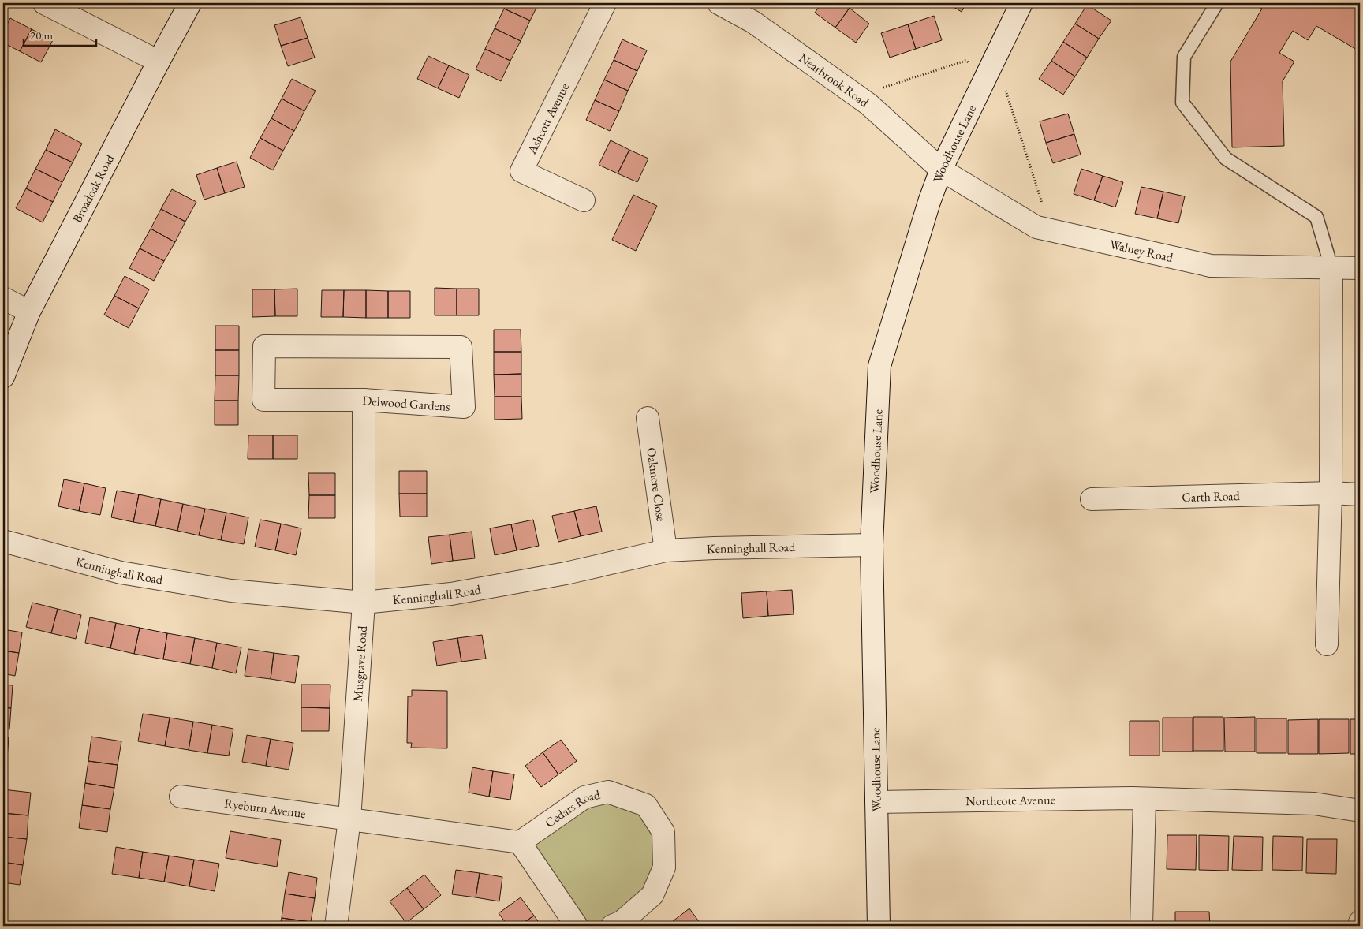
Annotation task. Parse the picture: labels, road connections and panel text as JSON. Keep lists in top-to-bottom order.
{
  "streets": {
    "street": [
      "Nearbrook Road",
      "Ashcott Avenue",
      "Woodhouse Lane",
      "Broadoak Road",
      "Walney Road",
      "Delwood Gardens",
      "Oakmere Close",
      "Garth Road",
      "Kenninghall Road",
      "Musgrave Road",
      "Northcote Avenue",
      "Ryeburn Avenue",
      "Cedars Road"
    ]
  },
  "crossings": [
    ["Nearbrook Road", "Woodhouse Lane"],
    ["Nearbrook Road", "Walney Road"],
    ["Woodhouse Lane", "Walney Road"],
    ["Woodhouse Lane", "Kenninghall Road"],
    ["Woodhouse Lane", "Northcote Avenue"],
    ["Delwood Gardens", "Musgrave Road"],
    ["Oakmere Close", "Kenninghall Road"],
    ["Kenninghall Road", "Musgrave Road"],
    ["Musgrave Road", "Ryeburn Avenue"]
  ],
  "scale_bar": "20 m"
}
